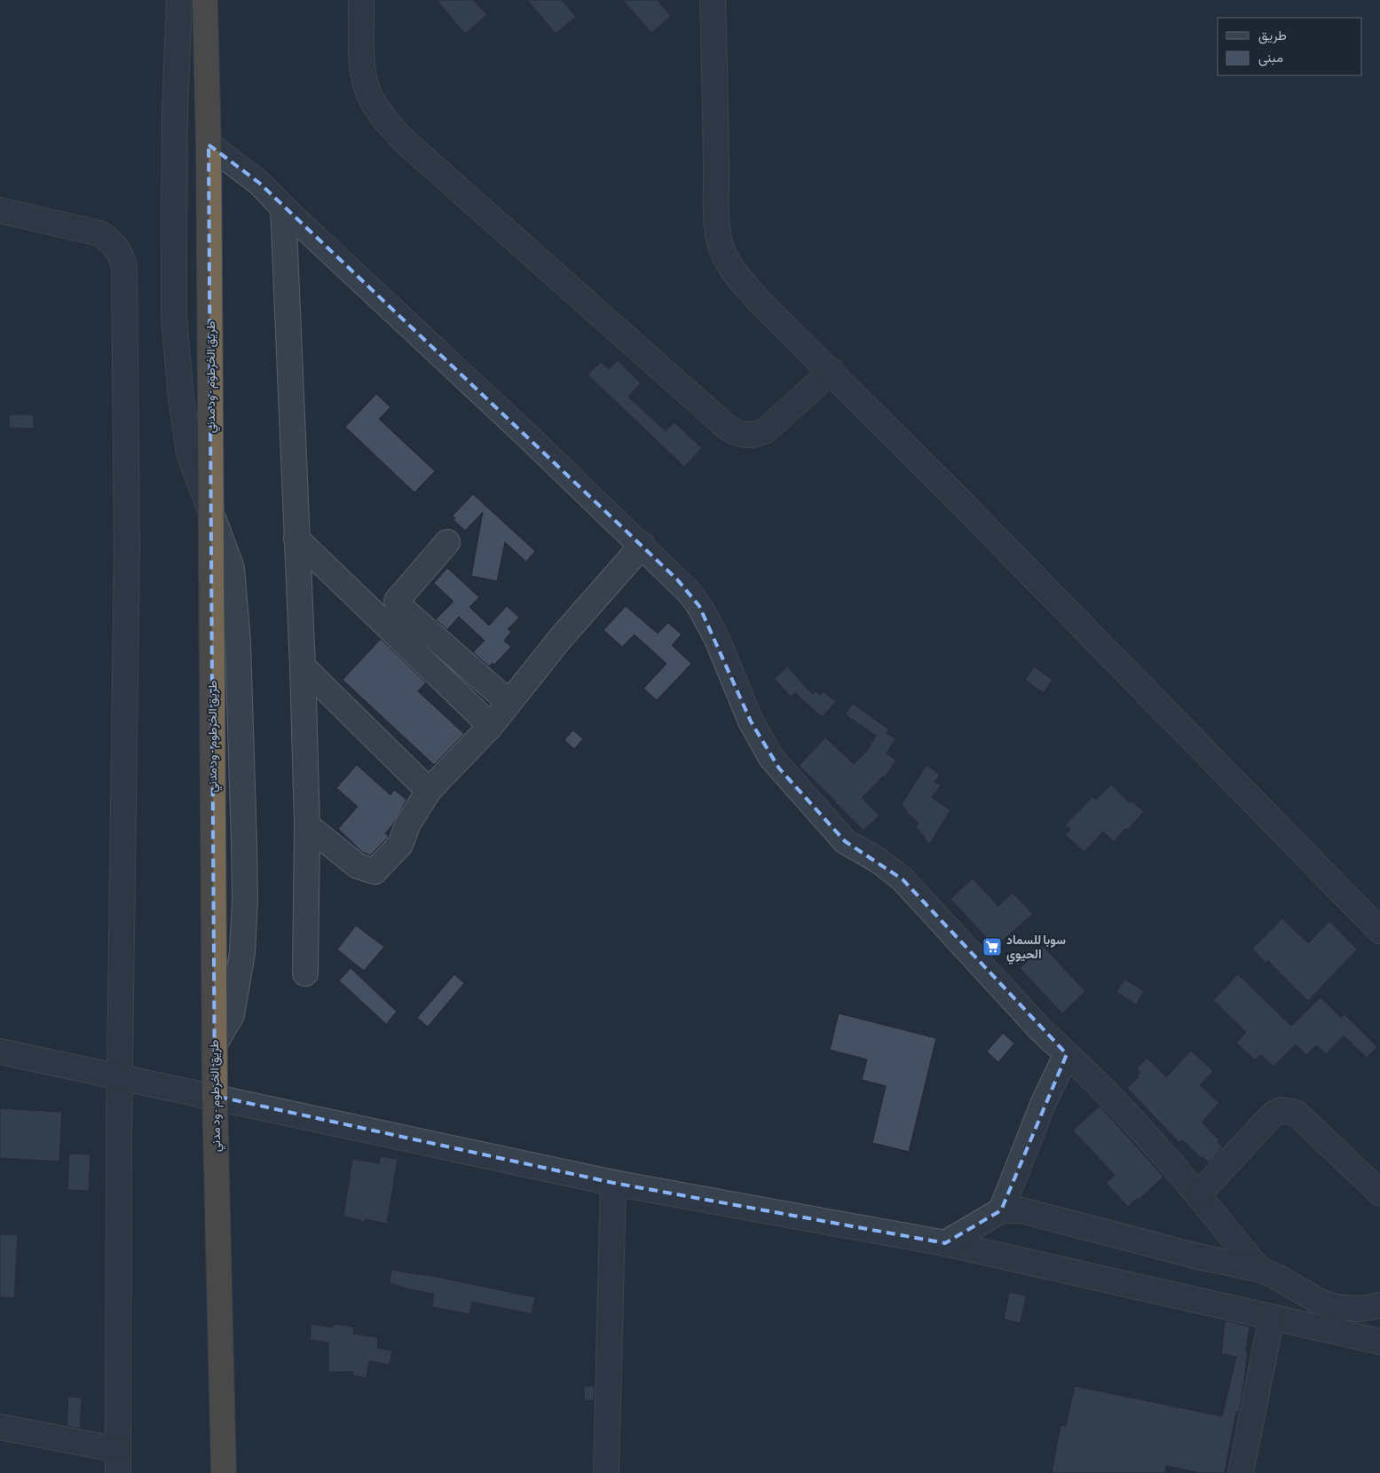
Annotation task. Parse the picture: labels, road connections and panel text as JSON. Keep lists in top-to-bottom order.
{
  "streets": {
    "highway": ["طريق الخرطوم - ود مدني"]
  },
  "places": {
    "supermarket": ["سوبا للسماد الحيوي"]
  },
  "legend": ["طريق", "مبنى"]
}
